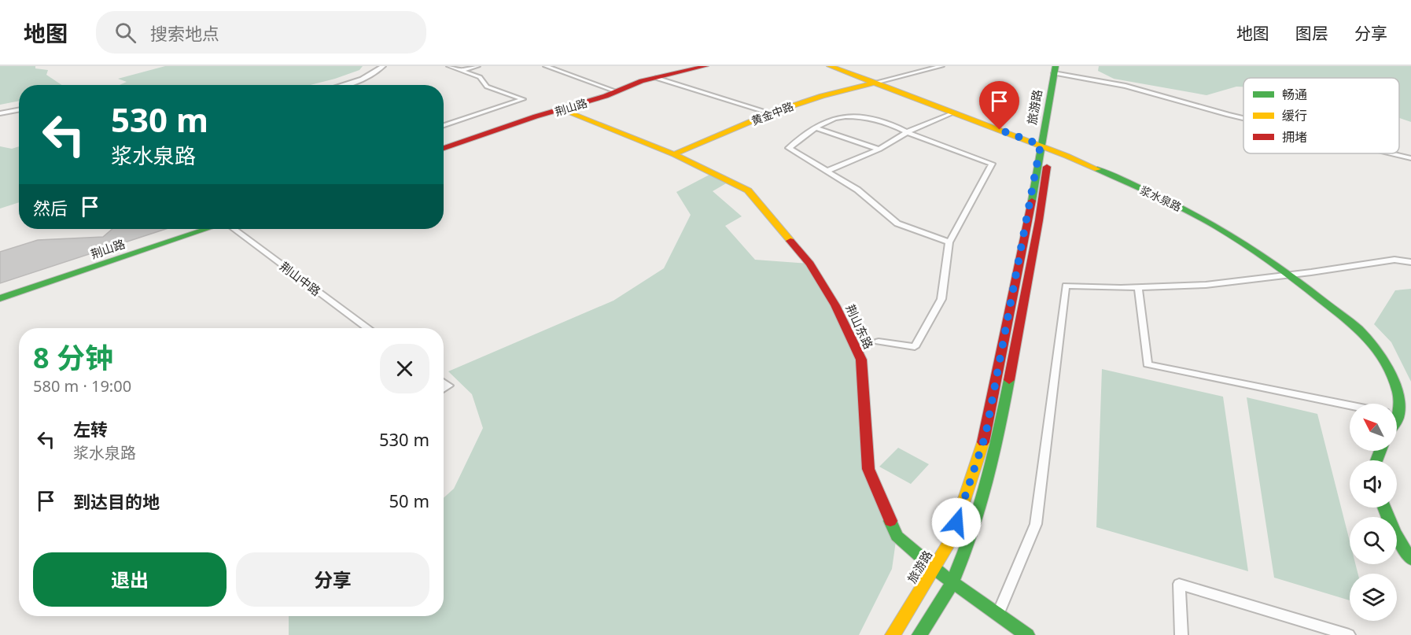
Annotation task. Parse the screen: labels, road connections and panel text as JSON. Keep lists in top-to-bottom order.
{
  "streets": {
    "main road": [
      "荆山路",
      "旅游路",
      "黄金中路",
      "浆水泉路",
      "荆山东路"
    ],
    "street": ["荆山中路"]
  },
  "crossings": [
    ["荆山路", "荆山东路"],
    ["旅游路", "浆水泉路"],
    ["旅游路", "荆山东路"],
    ["黄金中路", "浆水泉路"],
    ["黄金中路", "荆山东路"]
  ],
  "legend": ["畅通", "缓行", "拥堵"],
  "north": "top left",
  "page": {
    "header": "地图",
    "search": "搜索地点",
    "nav": ["地图", "图层", "分享"],
    "turn": ["530 m", "浆水泉路"],
    "then": "然后",
    "heading": ["8 分钟", "580 m · 19:00"],
    "list": [
      {
        "name": "左转",
        "note": "浆水泉路",
        "value": "530 m"
      },
      {
        "name": "到达目的地",
        "value": "50 m"
      }
    ],
    "buttons": ["退出", "分享"]
  }
}
